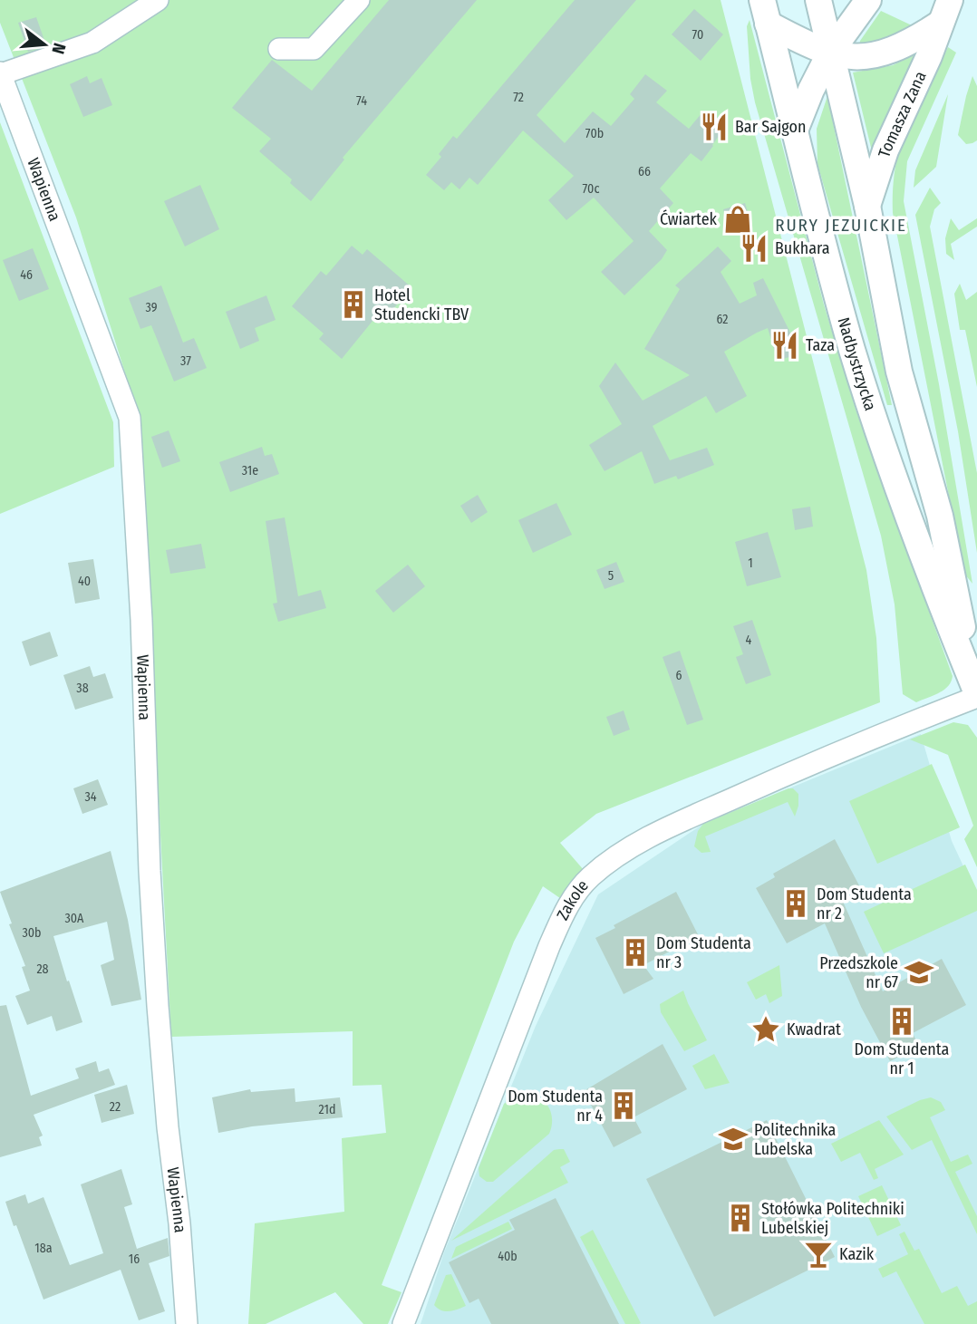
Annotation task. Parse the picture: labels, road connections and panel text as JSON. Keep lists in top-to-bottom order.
{
  "streets": {
    "street": [
      "Tomasza Zana",
      "Wapienna",
      "Nadbystrzycka",
      "Zakole"
    ]
  },
  "crossings": [
    ["Tomasza Zana", "Nadbystrzycka"],
    ["Nadbystrzycka", "Zakole"]
  ],
  "districts": ["RURY JEZUICKIE"],
  "places": {
    "restaurant": ["Bar Sajgon", "Bukhara", "Taza"],
    "shop": ["Ćwiartek"],
    "building": [
      "Hotel Studencki TBV",
      "Dom Studenta nr 2",
      "Dom Studenta nr 3",
      "Dom Studenta nr 1",
      "Dom Studenta nr 4",
      "Stołówka Politechniki Lubelskiej"
    ],
    "school or university": ["Przedszkole nr 67", "Politechnika Lubelska"],
    "place": ["Kwadrat"],
    "bar": ["Kazik"]
  },
  "house_numbers": [
    "70",
    "72",
    "74",
    "70b",
    "66",
    "70c",
    "46",
    "39",
    "62",
    "37",
    "31e",
    "1",
    "5",
    "40",
    "4",
    "6",
    "38",
    "34",
    "30A",
    "30b",
    "28",
    "22",
    "21d",
    "18a",
    "40b",
    "16"
  ],
  "north": "right"
}
